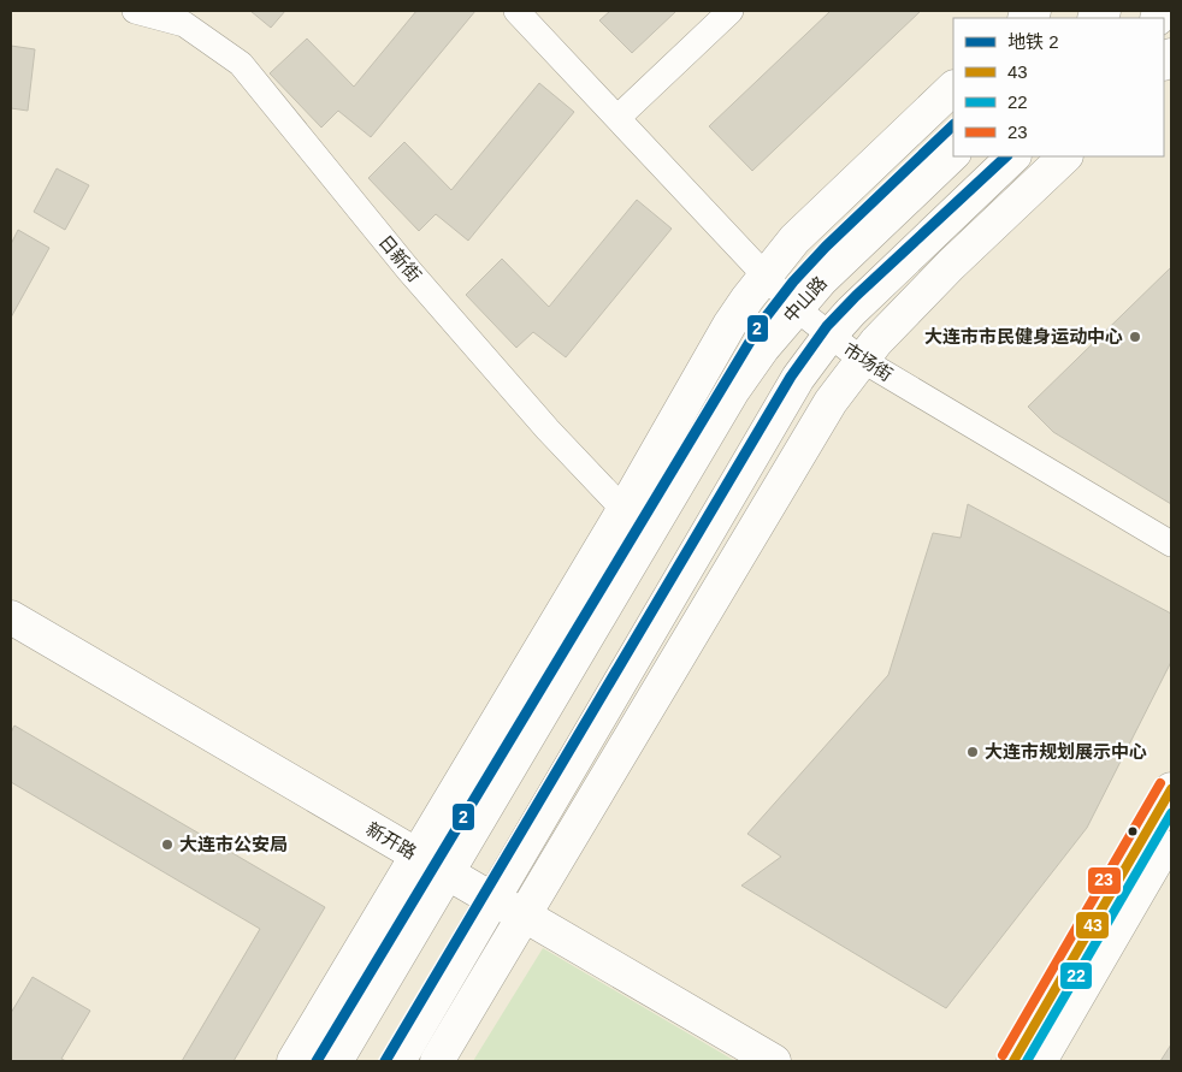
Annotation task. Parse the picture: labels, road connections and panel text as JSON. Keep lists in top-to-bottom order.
{
  "streets": {
    "main road": ["中山路", "新开路"],
    "street": ["日新街", "市场街"]
  },
  "crossings": [
    ["日新街", "中山路"],
    ["中山路", "市场街"],
    ["中山路", "新开路"]
  ],
  "places": ["大连市市民健身运动中心", "大连市规划展示中心", "大连市公安局"],
  "lines": [
    "metro line 2",
    "transit line 23",
    "transit line 43",
    "transit line 22"
  ],
  "legend": [
    "地铁 2",
    "43",
    "22",
    "23"
  ]
}
